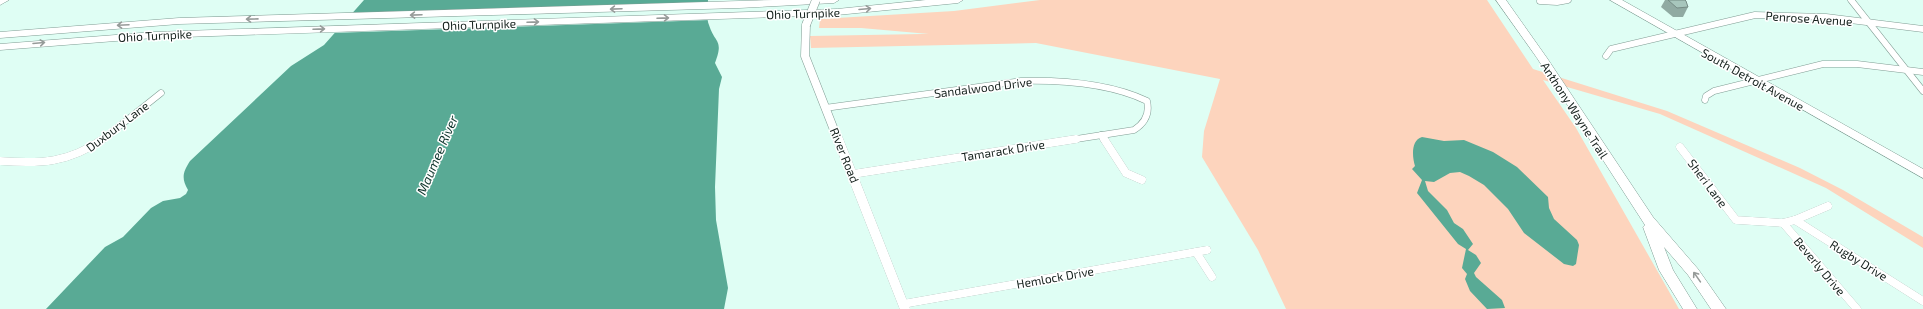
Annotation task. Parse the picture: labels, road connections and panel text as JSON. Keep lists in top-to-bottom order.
{
  "streets": {
    "highway": ["Ohio Turnpike"],
    "main road": ["South Detroit Avenue", "Anthony Wayne Trail"],
    "street": [
      "Penrose Avenue",
      "Sandalwood Drive",
      "Duxbury Lane",
      "Tamarack Drive",
      "River Road",
      "Sheri Lane",
      "Rugby Drive",
      "Beverly Drive",
      "Hemlock Drive"
    ]
  },
  "crossings": [
    ["Penrose Avenue", "South Detroit Avenue"],
    ["Sandalwood Drive", "Tamarack Drive"],
    ["Sandalwood Drive", "River Road"],
    ["Tamarack Drive", "River Road"],
    ["River Road", "Hemlock Drive"],
    ["Sheri Lane", "Beverly Drive"]
  ],
  "water": ["Maumee River"]
}
